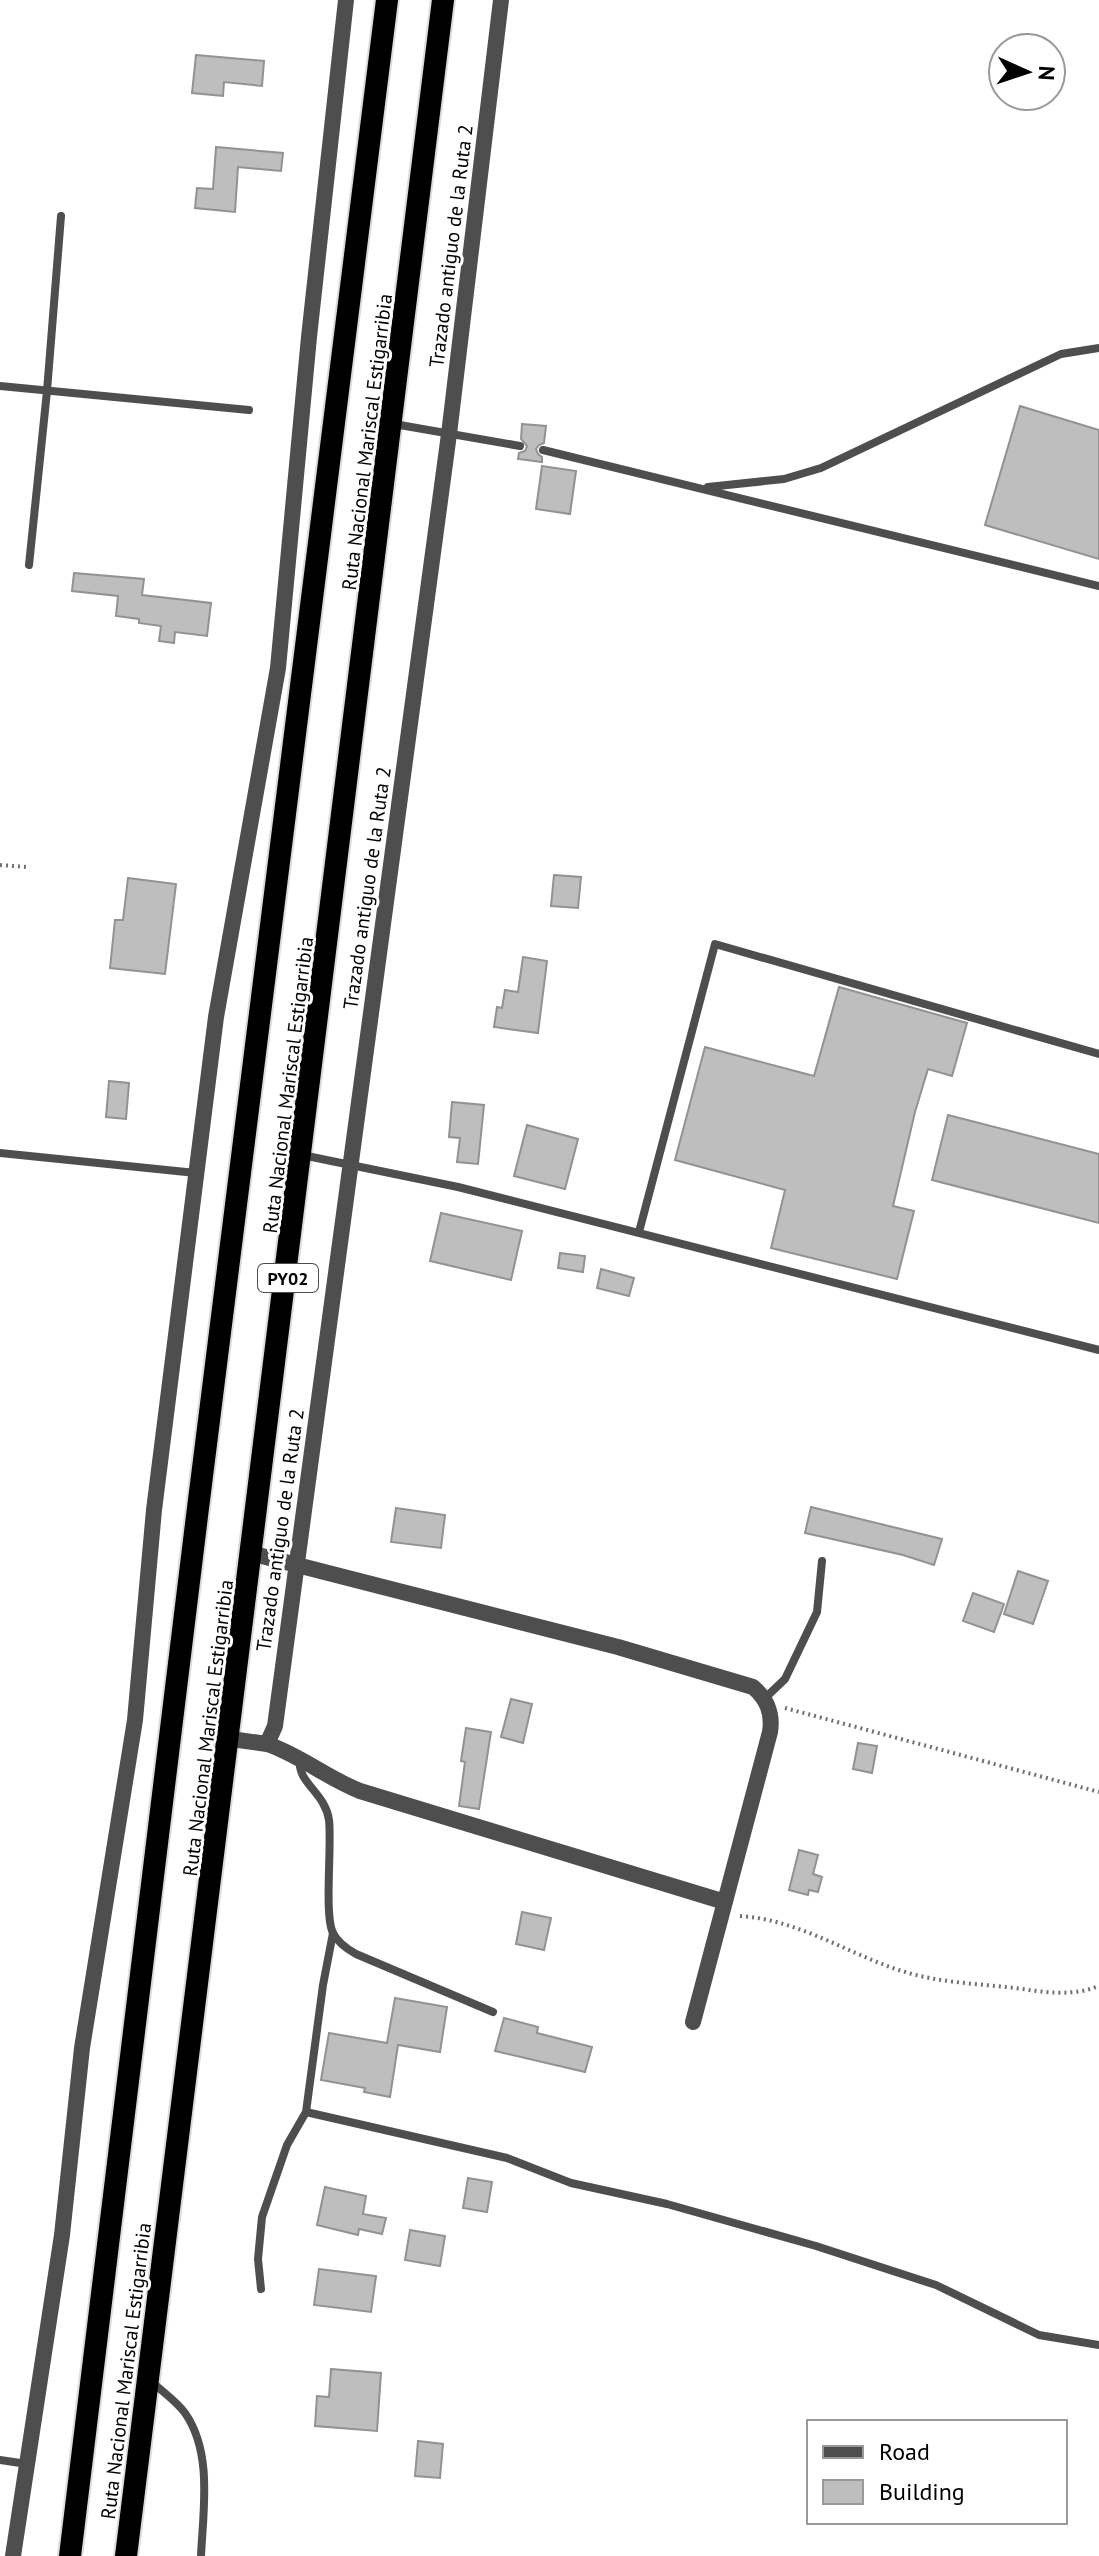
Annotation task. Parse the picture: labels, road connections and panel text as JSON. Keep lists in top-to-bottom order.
{
  "streets": {
    "highway": ["Ruta Nacional Mariscal Estigarribia", "PY02"],
    "street": ["Trazado antiguo de la Ruta 2"]
  },
  "legend": ["Road", "Building"],
  "north": "right"
}
